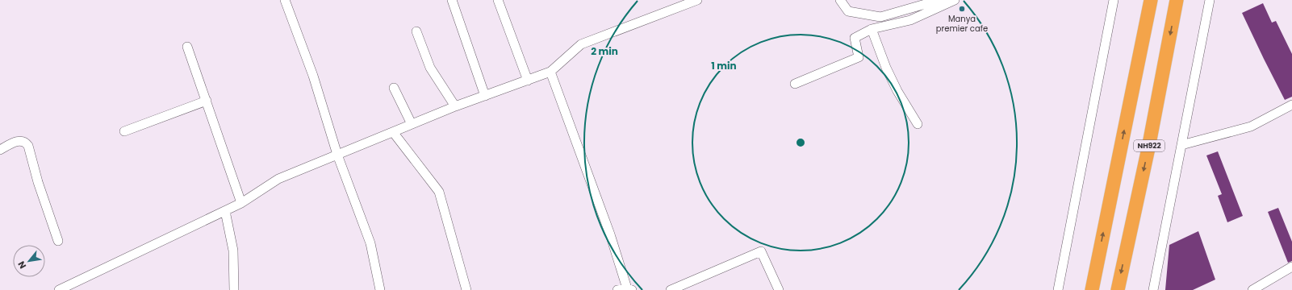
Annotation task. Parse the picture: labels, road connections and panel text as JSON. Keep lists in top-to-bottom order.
{
  "streets": {
    "highway": ["NH922"]
  },
  "places": ["Manya premier cafe"],
  "north": "bottom left",
  "rings": ["2 min", "1 min"]
}
